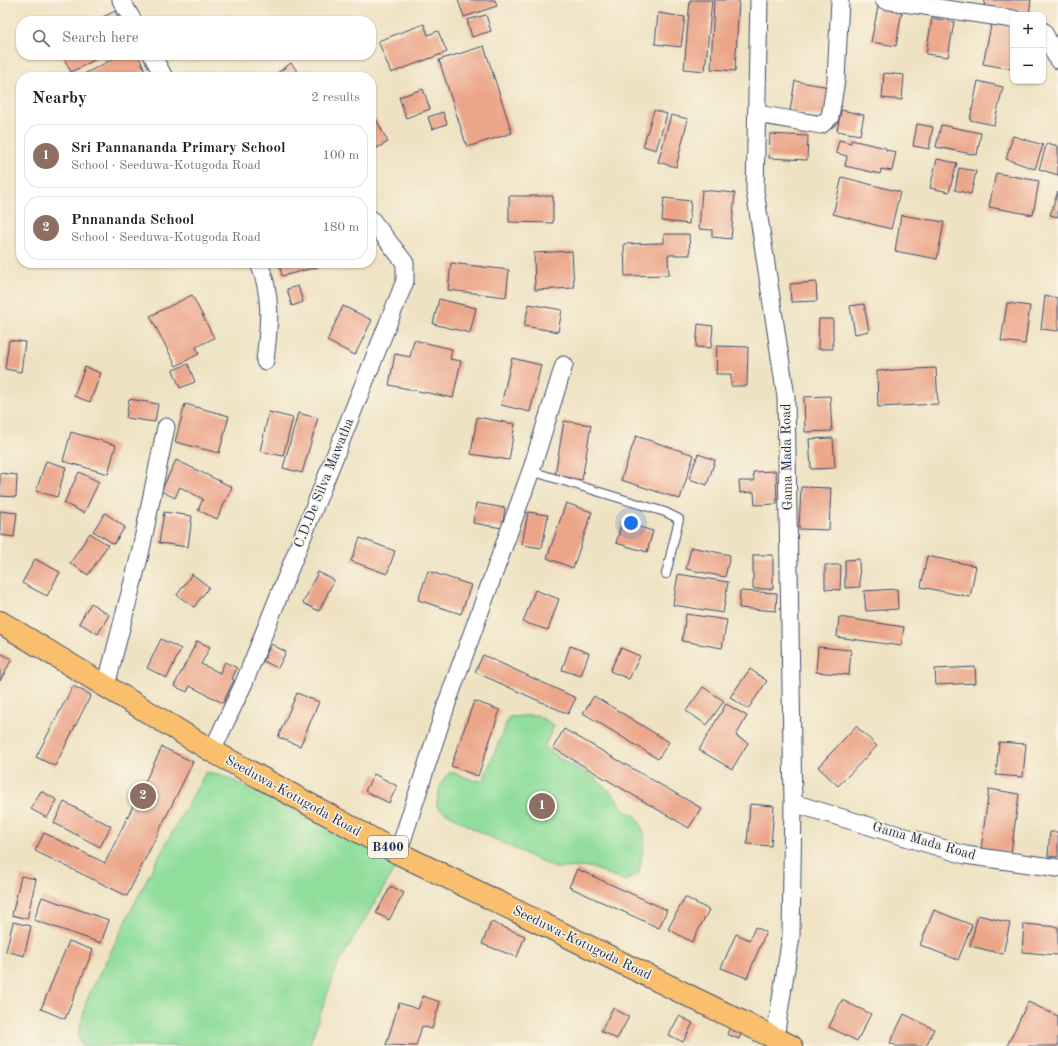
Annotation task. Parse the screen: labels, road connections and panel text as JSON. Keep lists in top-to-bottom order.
{
  "streets": {
    "main road": ["Seeduwa-Kotugoda Road", "B400"],
    "street": ["Gama Mada Road", "C.D.De Silva Mawatha"]
  },
  "crossings": [
    ["Gama Mada Road", "Seeduwa-Kotugoda Road"],
    ["C.D.De Silva Mawatha", "Seeduwa-Kotugoda Road"]
  ],
  "page": {
    "map_buttons": ["+", "−"],
    "search": "Search here",
    "heading": ["Nearby", "2 results"],
    "list": [
      {
        "mark": "1",
        "name": "Sri Pannananda Primary School",
        "note": "School · Seeduwa-Kotugoda Road",
        "value": "100 m"
      },
      {
        "mark": "2",
        "name": "Pnnananda School",
        "note": "School · Seeduwa-Kotugoda Road",
        "value": "180 m"
      }
    ],
    "pins": ["2", "1"]
  }
}
